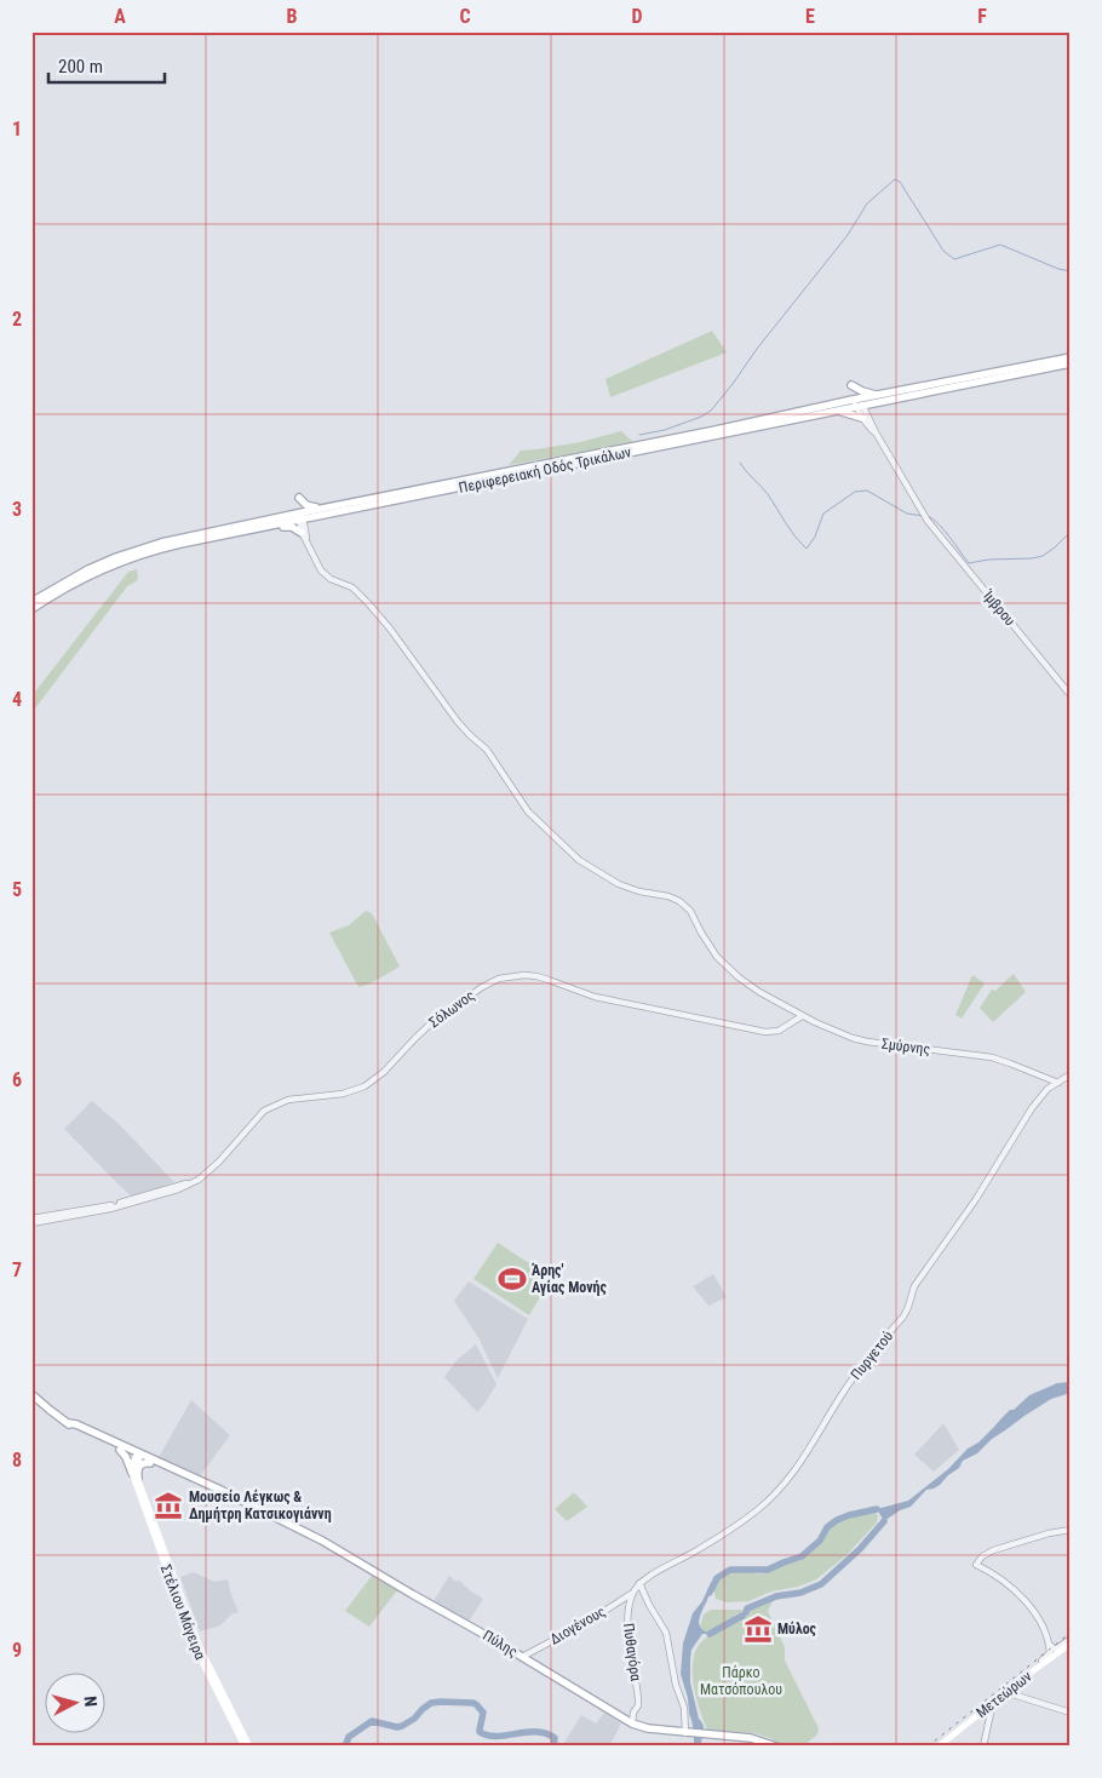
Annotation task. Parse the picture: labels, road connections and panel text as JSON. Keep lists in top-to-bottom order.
{
  "streets": {
    "main road": [
      "Περιφερειακή Οδός Τρικάλων",
      "Στέλιου Μάγειρα",
      "Πύλης",
      "Μετεώρων"
    ],
    "street": [
      "Ίμβρου",
      "Σόλωνος",
      "Σμύρνης",
      "Πυργετού",
      "Διογένους",
      "Πυθαγόρα"
    ]
  },
  "crossings": [
    ["Περιφερειακή Οδός Τρικάλων", "Σμύρνης"],
    ["Σόλωνος", "Σμύρνης"],
    ["Σμύρνης", "Πυργετού"],
    ["Πυργετού", "Πυθαγόρα"],
    ["Διογένους", "Πύλης"],
    ["Διογένους", "Πυθαγόρα"],
    ["Πύλης", "Πυθαγόρα"]
  ],
  "parks": ["Πάρκο Ματσόπουλου"],
  "places": {
    "sports": ["Άρης' Αγίας Μονής"],
    "museum": ["Μουσείο Λέγκως & Δημήτρη Κατσικογιάννη", "Μύλος"]
  },
  "scale_bar": "200 m",
  "north": "right",
  "grid": {
    "columns": [
      "A",
      "B",
      "C",
      "D",
      "E",
      "F"
    ],
    "rows": [
      "1",
      "2",
      "3",
      "4",
      "5",
      "6",
      "7",
      "8",
      "9"
    ]
  }
}
